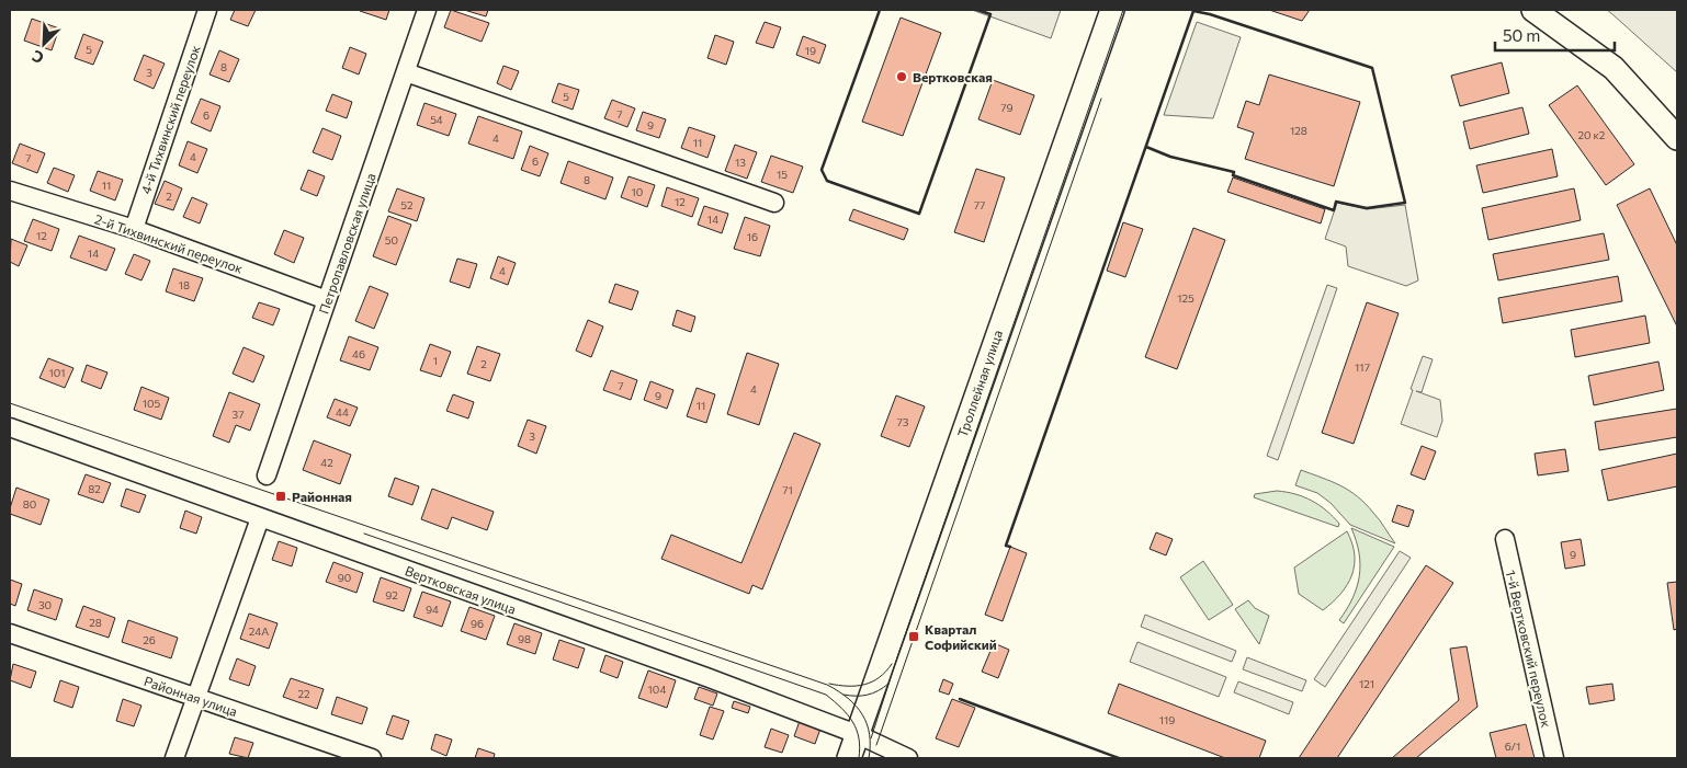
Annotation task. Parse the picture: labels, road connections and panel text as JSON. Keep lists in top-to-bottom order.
{
  "streets": {
    "main road": ["Троллейная улица"],
    "street": [
      "4-й Тихвинский переулок",
      "2-й Тихвинский переулок",
      "Петропавловская улица",
      "Вертковская улица",
      "1-й Вертковский переулок",
      "Районная улица"
    ]
  },
  "crossings": [
    ["4-й Тихвинский переулок", "2-й Тихвинский переулок"],
    ["2-й Тихвинский переулок", "Петропавловская улица"],
    ["Троллейная улица", "Вертковская улица"]
  ],
  "places": {
    "other": ["Вертковская"],
    "transit": ["Районная", "Квартал Софийский"]
  },
  "house_numbers": [
    "5",
    "19",
    "8",
    "3",
    "5",
    "79",
    "7",
    "6",
    "54",
    "9",
    "128",
    "20 к2",
    "4",
    "11",
    "4",
    "7",
    "6",
    "13",
    "15",
    "8",
    "11",
    "10",
    "2",
    "12",
    "52",
    "77",
    "14",
    "12",
    "16",
    "50",
    "14",
    "4",
    "18",
    "125",
    "46",
    "1",
    "2",
    "117",
    "101",
    "7",
    "4",
    "9",
    "105",
    "11",
    "44",
    "37",
    "73",
    "3",
    "42",
    "82",
    "71",
    "80",
    "9",
    "90",
    "92",
    "30",
    "94",
    "28",
    "96",
    "24А",
    "98",
    "26",
    "121",
    "104",
    "22",
    "119",
    "6/1"
  ],
  "scale_bar": "50 m",
  "north": "bottom left"
}
